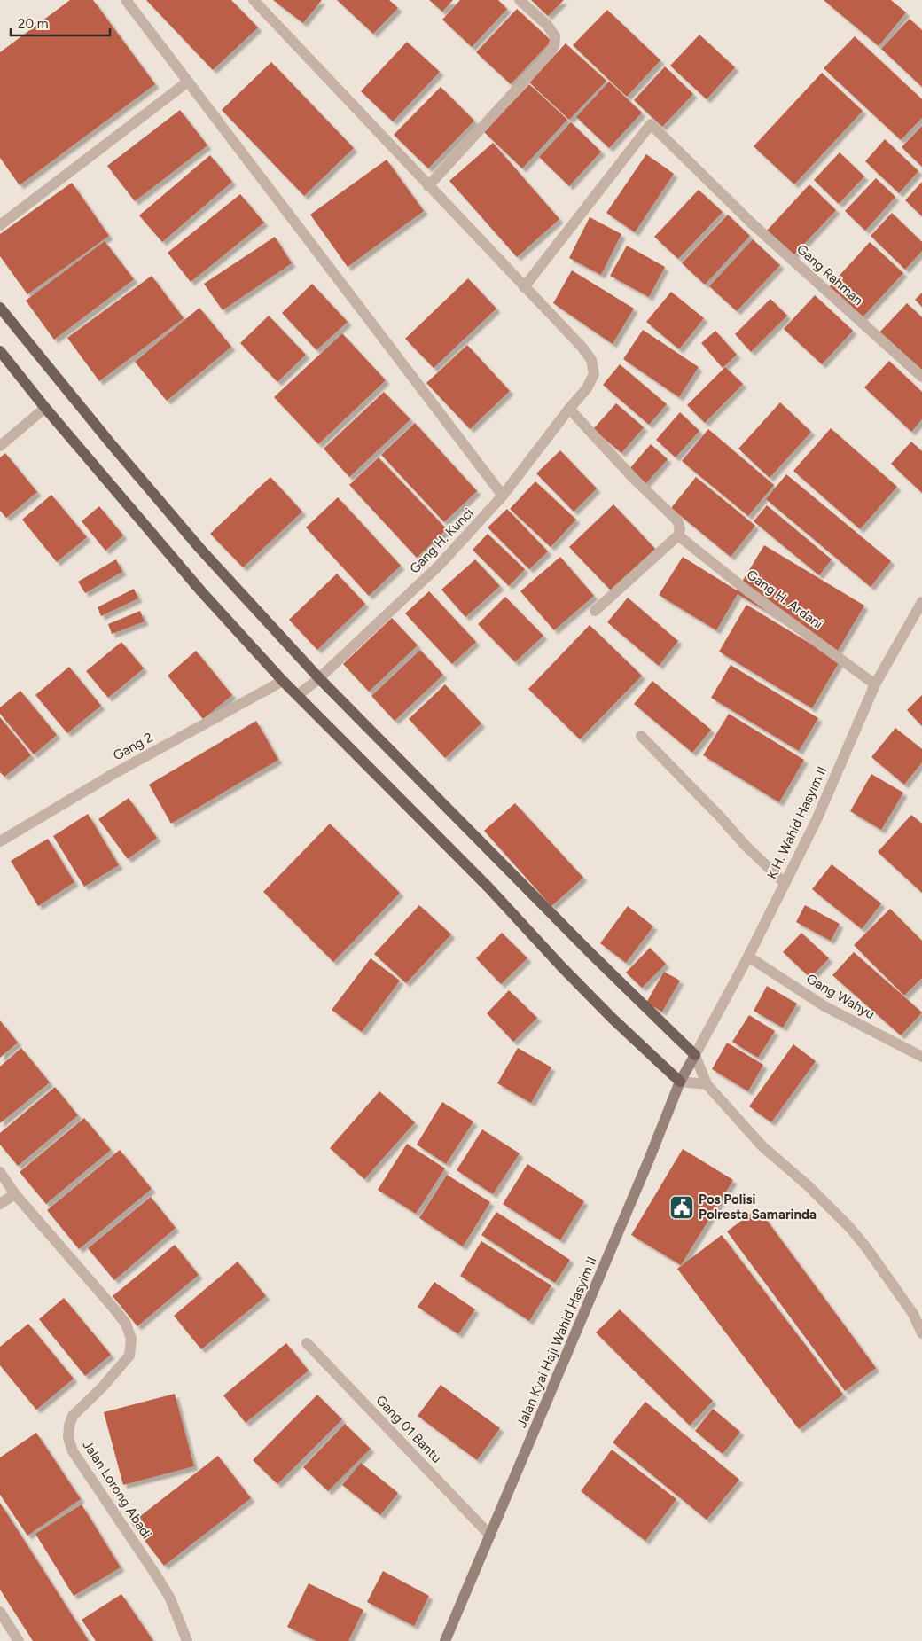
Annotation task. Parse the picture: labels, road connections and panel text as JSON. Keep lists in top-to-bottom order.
{
  "streets": {
    "main road": ["Jalan Kyai Haji Wahid Hasyim II"],
    "street": [
      "Gang Rahman",
      "Gang H. Kunci",
      "Gang H. Ardani",
      "Gang 2",
      "K.H. Wahid Hasyim II",
      "Gang Wahyu",
      "Gang 01 Bantu",
      "Jalan Lorong Abadi"
    ]
  },
  "crossings": [
    ["Gang Rahman", "Gang H. Kunci"],
    ["Gang H. Ardani", "K.H. Wahid Hasyim II"],
    ["K.H. Wahid Hasyim II", "Gang Wahyu"],
    ["K.H. Wahid Hasyim II", "Jalan Kyai Haji Wahid Hasyim II"],
    ["Jalan Kyai Haji Wahid Hasyim II", "Gang 01 Bantu"]
  ],
  "places": {
    "public building": ["Pos Polisi Polresta Samarinda"]
  },
  "scale_bar": "20 m"
}
